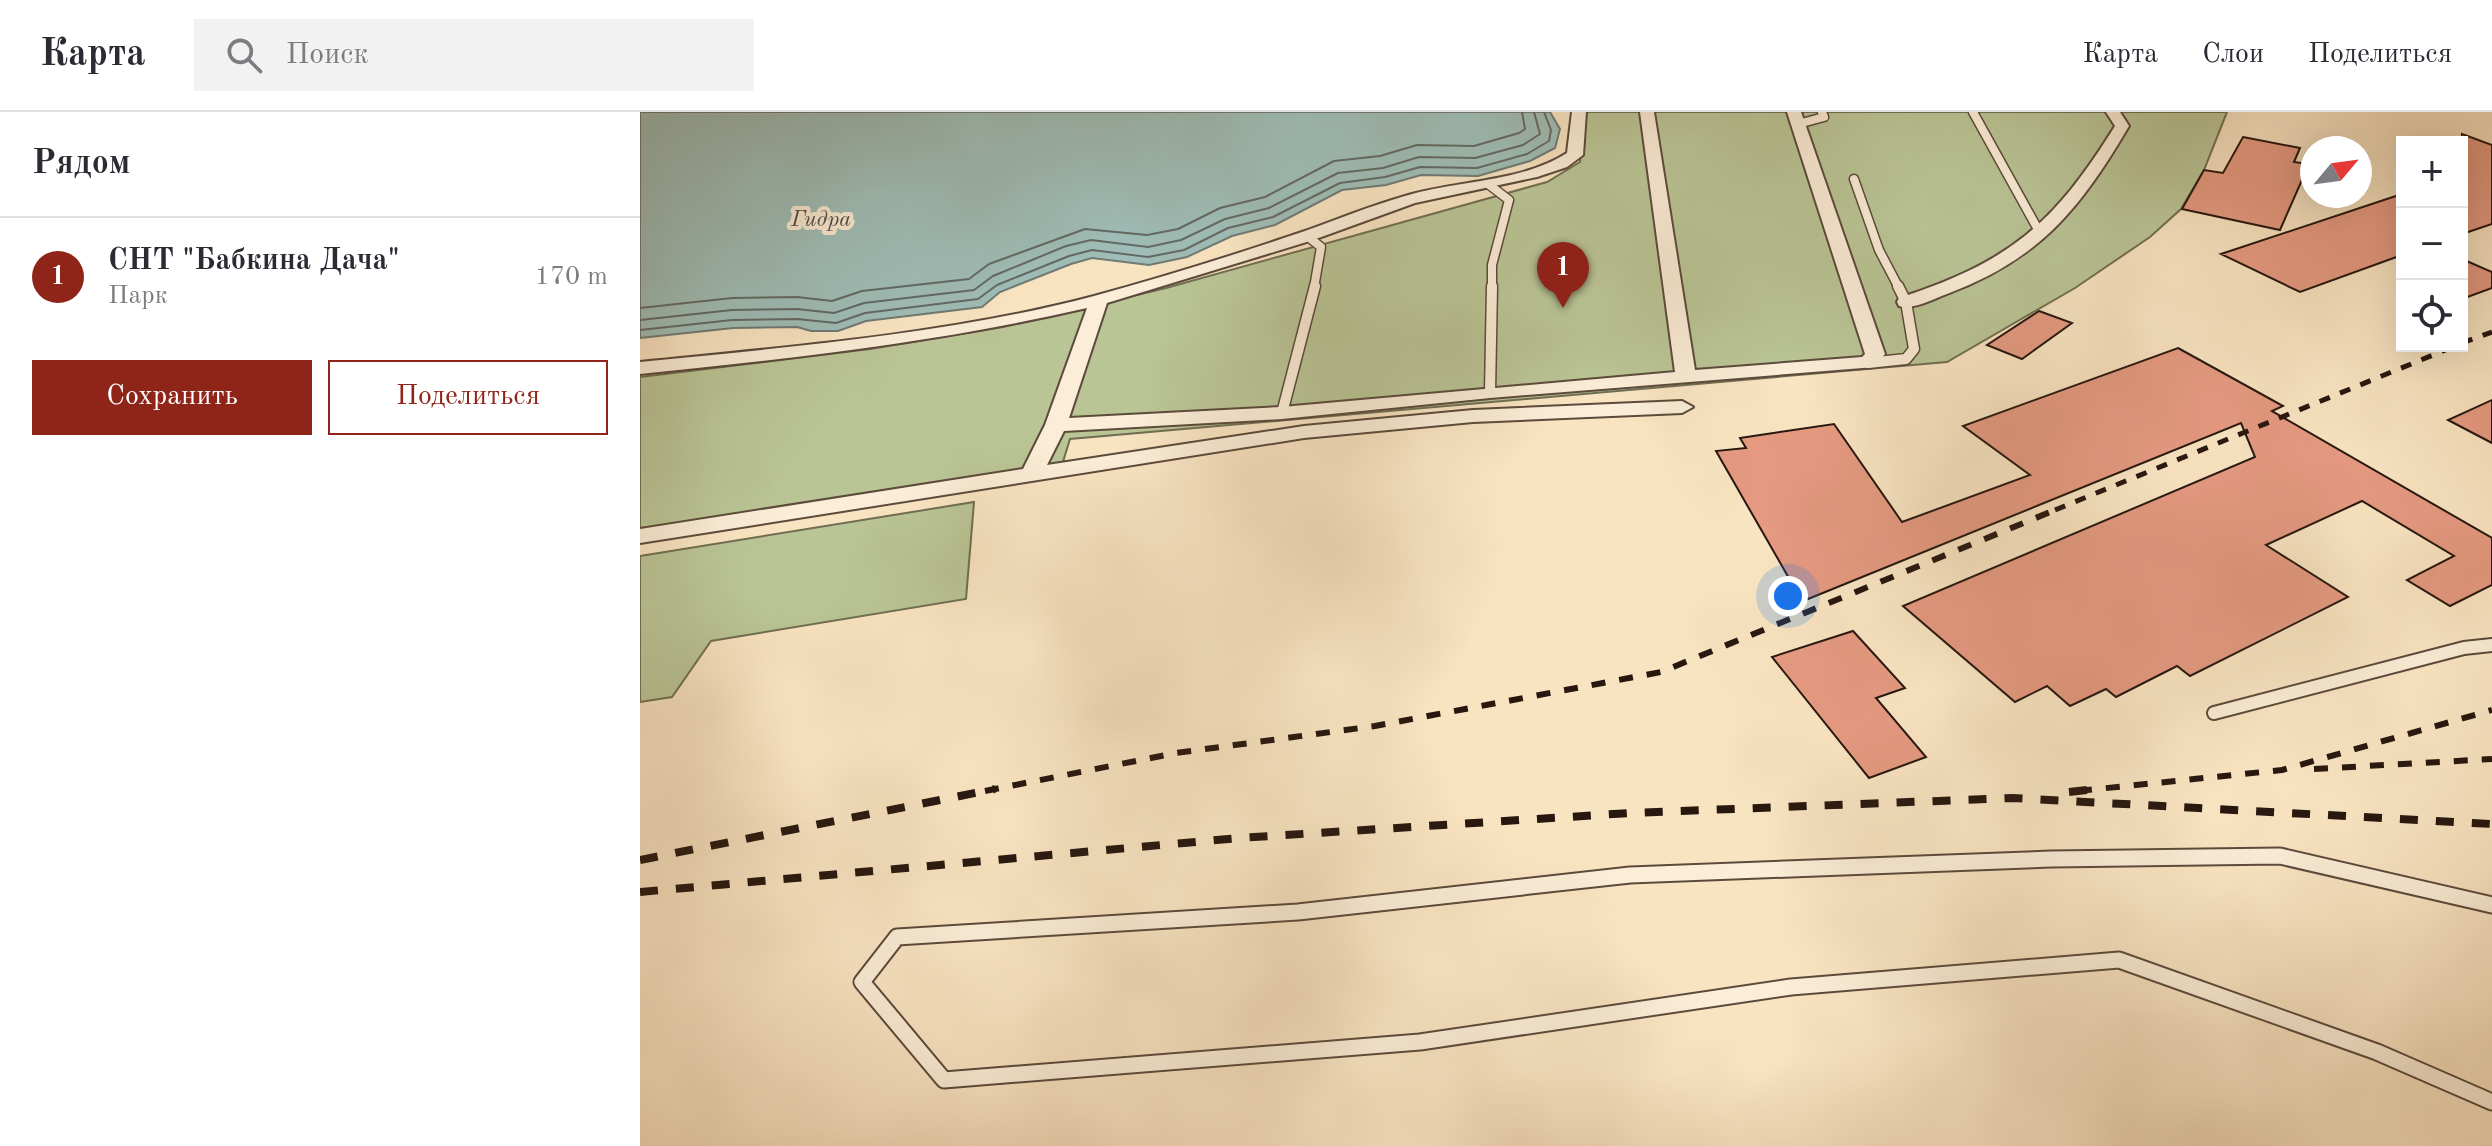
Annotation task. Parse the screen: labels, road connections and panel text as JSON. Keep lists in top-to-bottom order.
{
  "water": ["Гидра"],
  "north": "top right",
  "page": {
    "header": "Карта",
    "search": "Поиск",
    "nav": ["Карта", "Слои", "Поделиться"],
    "heading": "Рядом",
    "map_buttons": ["+", "−"],
    "list": [
      {
        "mark": "1",
        "name": "СНТ \"Бабкина Дача\"",
        "note": "Парк",
        "value": "170 m"
      }
    ],
    "pins": "1",
    "buttons": ["Сохранить", "Поделиться"]
  }
}
